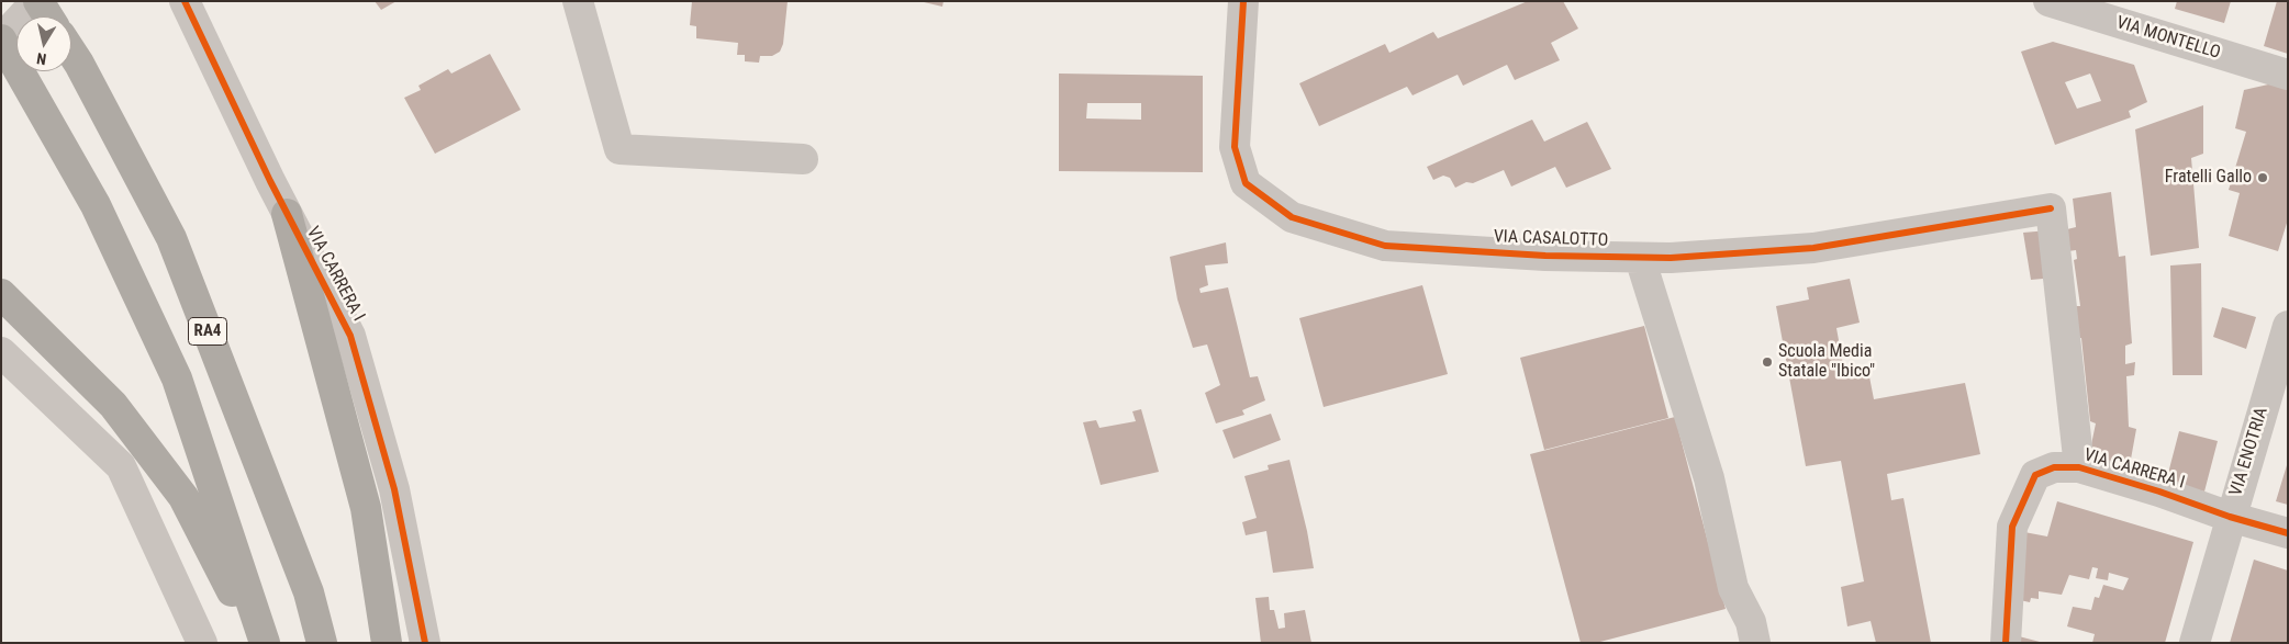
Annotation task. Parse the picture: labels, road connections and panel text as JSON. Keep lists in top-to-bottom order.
{
  "streets": {
    "highway": ["RA4"],
    "street": [
      "VIA MONTELLO",
      "VIA CASALOTTO",
      "VIA CARRERA I",
      "VIA ENOTRIA"
    ]
  },
  "crossings": [
    ["VIA CASALOTTO", "VIA CARRERA I"],
    ["VIA CARRERA I", "VIA ENOTRIA"]
  ],
  "places": ["Fratelli Gallo", "Scuola Media Statale \"Ibico\""],
  "north": "bottom"
}
